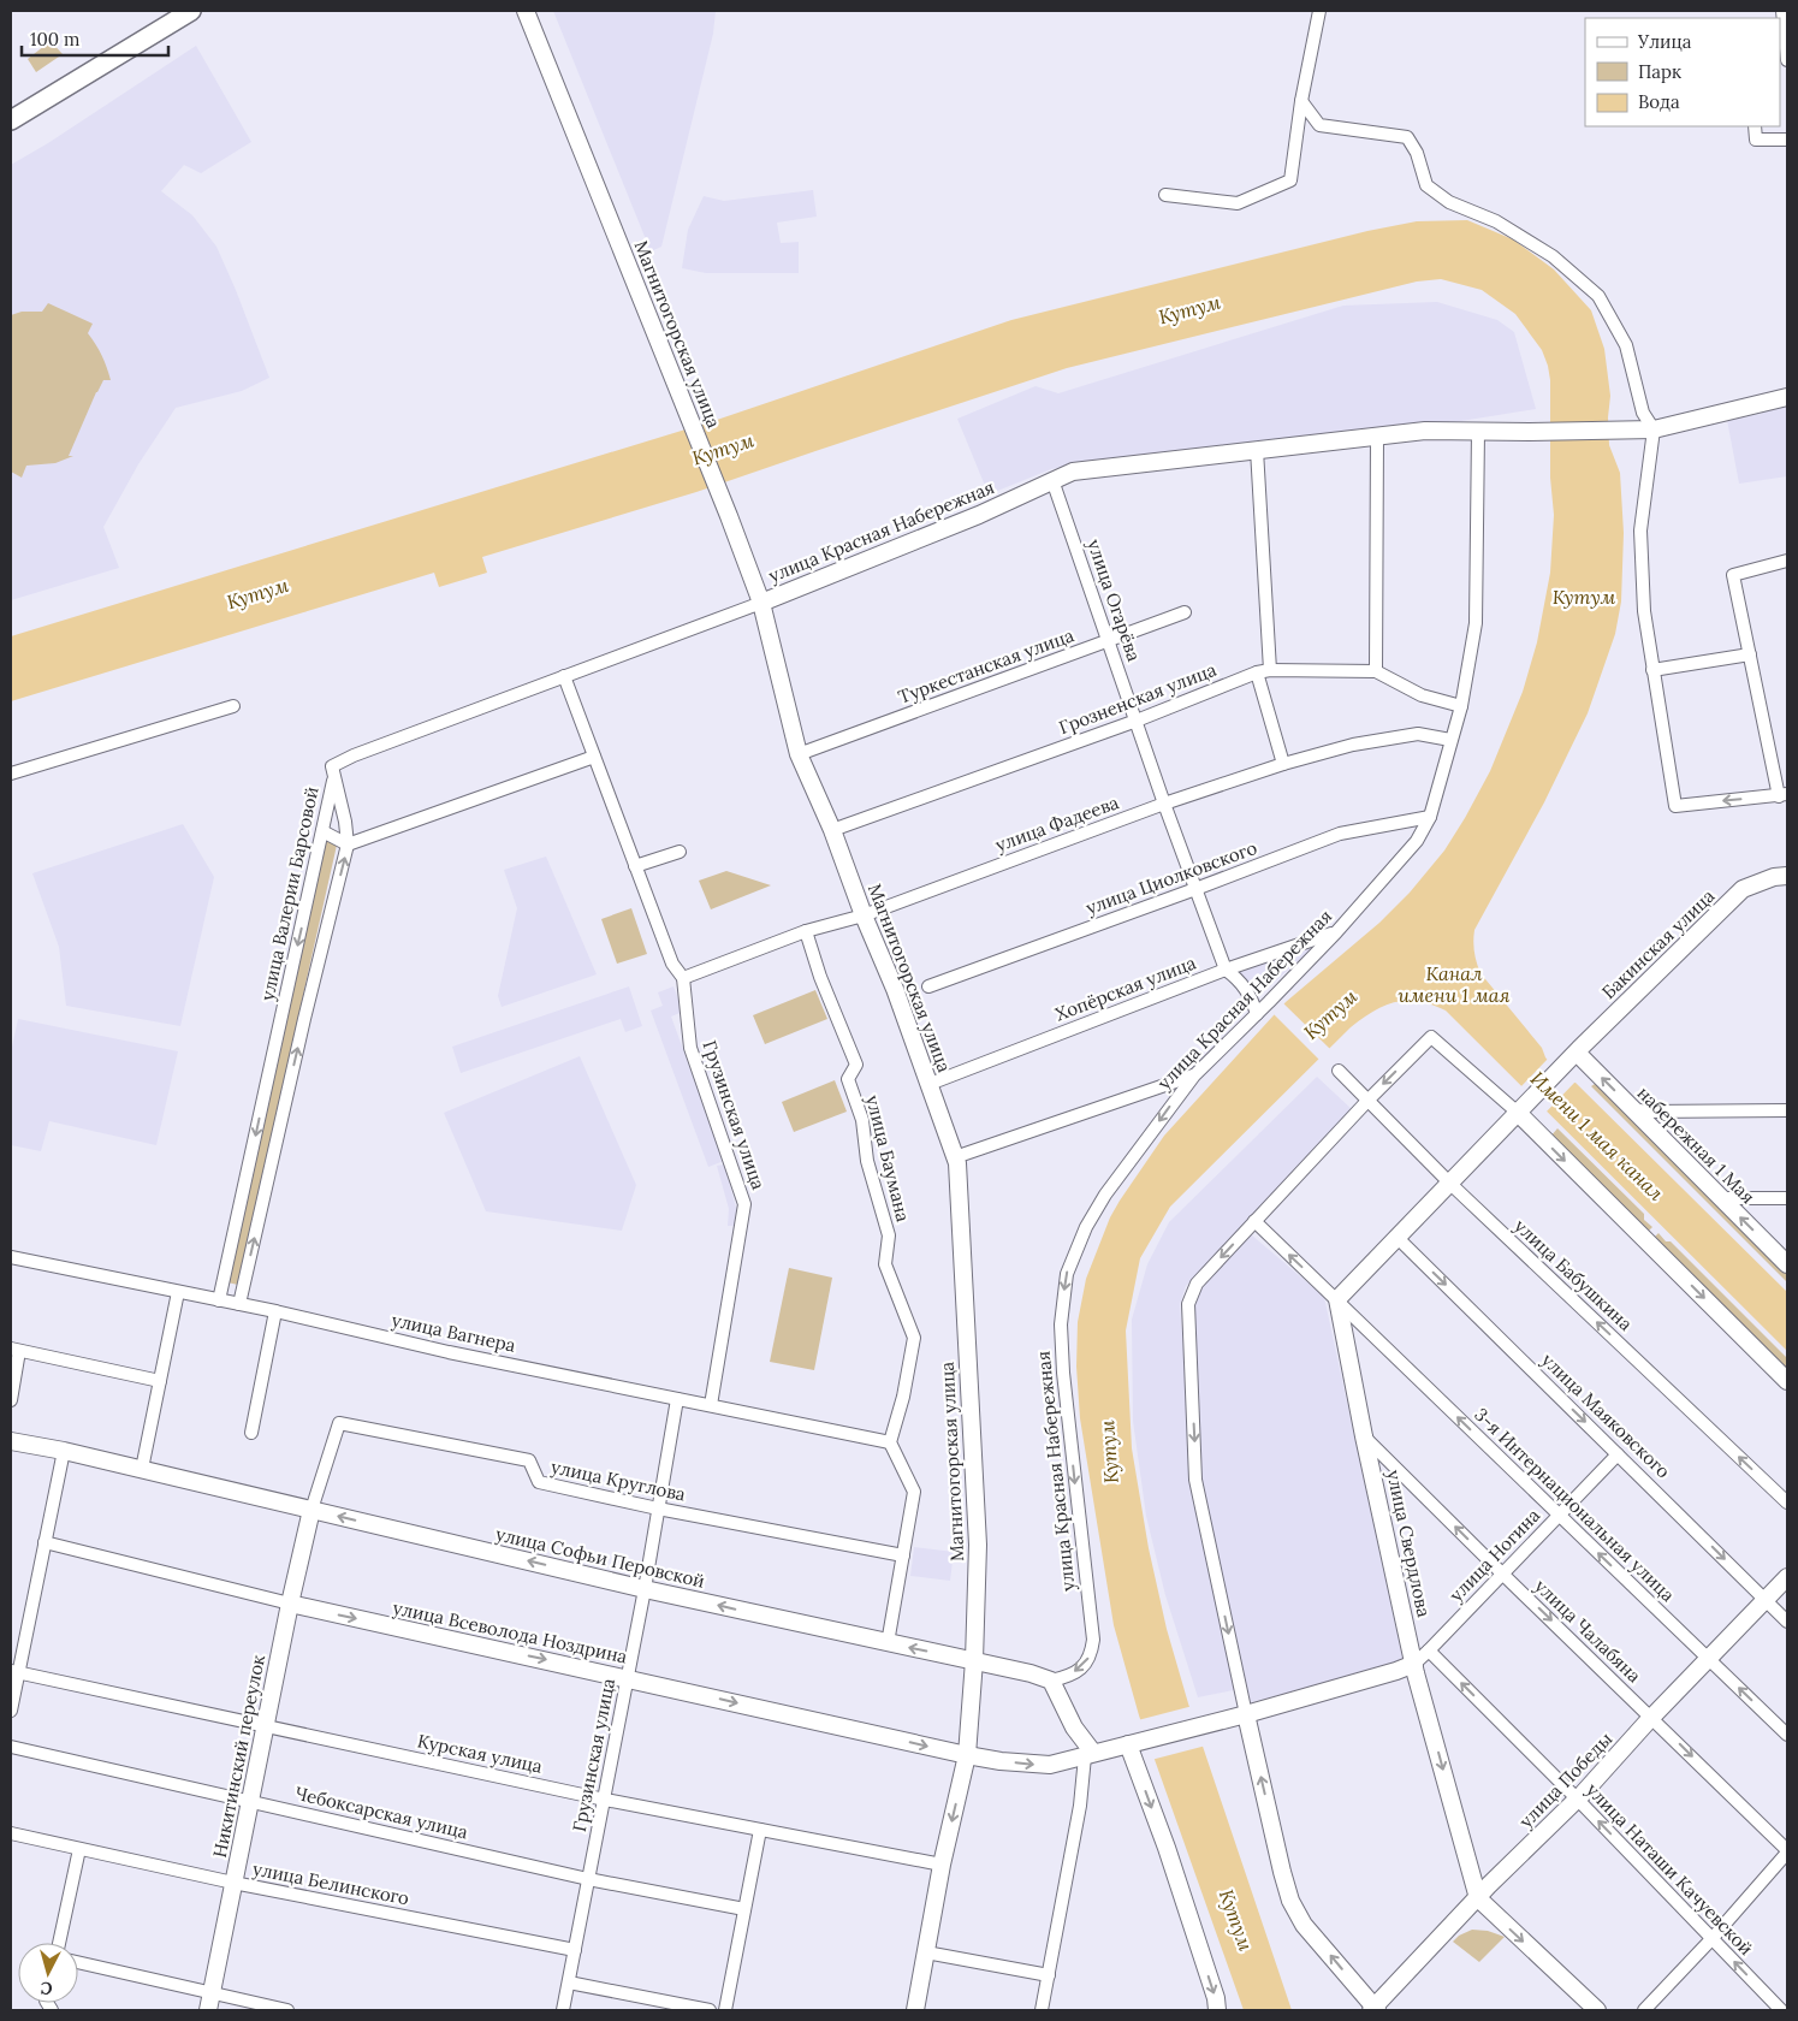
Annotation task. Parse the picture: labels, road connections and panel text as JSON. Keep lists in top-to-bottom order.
{
  "streets": {
    "main road": [
      "Магнитогорская улица",
      "улица Красная Набережная",
      "Бакинская улица",
      "набережная 1 Мая",
      "улица Свердлова",
      "улица Ногина",
      "улица Софьи Перовской",
      "улица Всеволода Ноздрина",
      "Никитинский переулок",
      "улица Победы"
    ],
    "street": [
      "улица Огарёва",
      "Туркестанская улица",
      "Грозненская улица",
      "улица Фадеева",
      "улица Циолковского",
      "улица Валерии Барсовой",
      "Хопёрская улица",
      "Грузинская улица",
      "улица Баумана",
      "улица Бабушкина",
      "улица Вагнера",
      "улица Маяковского",
      "улица Круглова",
      "3-я Интернациональная улица",
      "улица Чалабяна",
      "Курская улица",
      "Чебоксарская улица",
      "улица Наташи Качуевской",
      "улица Белинского"
    ]
  },
  "crossings": [
    ["Магнитогорская улица", "улица Красная Набережная"],
    ["Магнитогорская улица", "Туркестанская улица"],
    ["Магнитогорская улица", "Грозненская улица"],
    ["Магнитогорская улица", "улица Фадеева"],
    ["Магнитогорская улица", "Хопёрская улица"],
    ["Магнитогорская улица", "улица Софьи Перовской"],
    ["Магнитогорская улица", "улица Всеволода Ноздрина"],
    ["Магнитогорская улица", "Курская улица"],
    ["улица Красная Набережная", "улица Огарёва"],
    ["улица Красная Набережная", "Грозненская улица"],
    ["улица Красная Набережная", "улица Фадеева"],
    ["улица Красная Набережная", "улица Циолковского"],
    ["улица Красная Набережная", "улица Валерии Барсовой"],
    ["улица Красная Набережная", "Хопёрская улица"],
    ["улица Красная Набережная", "Грузинская улица"],
    ["улица Красная Набережная", "улица Софьи Перовской"],
    ["улица Огарёва", "Туркестанская улица"],
    ["улица Огарёва", "Грозненская улица"],
    ["улица Огарёва", "улица Фадеева"],
    ["улица Огарёва", "улица Циолковского"],
    ["улица Огарёва", "Хопёрская улица"],
    ["улица Фадеева", "Грузинская улица"],
    ["улица Фадеева", "улица Баумана"],
    ["улица Валерии Барсовой", "улица Вагнера"],
    ["Бакинская улица", "набережная 1 Мая"],
    ["Грузинская улица", "улица Вагнера"],
    ["Грузинская улица", "улица Круглова"],
    ["Грузинская улица", "улица Софьи Перовской"],
    ["Грузинская улица", "улица Всеволода Ноздрина"],
    ["Грузинская улица", "Курская улица"],
    ["Грузинская улица", "Чебоксарская улица"],
    ["Грузинская улица", "улица Белинского"],
    ["улица Баумана", "улица Вагнера"],
    ["улица Маяковского", "улица Ногина"],
    ["улица Маяковского", "улица Победы"],
    ["улица Круглова", "улица Софьи Перовской"],
    ["улица Круглова", "Никитинский переулок"],
    ["3-я Интернациональная улица", "улица Свердлова"],
    ["3-я Интернациональная улица", "улица Ногина"],
    ["3-я Интернациональная улица", "улица Победы"],
    ["улица Свердлова", "улица Ногина"],
    ["улица Свердлова", "улица Чалабяна"],
    ["улица Свердлова", "улица Победы"],
    ["улица Ногина", "улица Чалабяна"],
    ["улица Ногина", "улица Наташи Качуевской"],
    ["улица Софьи Перовской", "Никитинский переулок"],
    ["улица Чалабяна", "улица Победы"],
    ["улица Всеволода Ноздрина", "Никитинский переулок"],
    ["Курская улица", "Никитинский переулок"],
    ["Никитинский переулок", "Чебоксарская улица"],
    ["Никитинский переулок", "улица Белинского"],
    ["улица Победы", "улица Наташи Качуевской"]
  ],
  "one_way": [
    "улица Бабушкина",
    "улица Маяковского",
    "3-я Интернациональная улица",
    "улица Свердлова",
    "улица Софьи Перовской",
    "улица Всеволода Ноздрина",
    "улица Наташи Качуевской"
  ],
  "water": ["Кутум", "Канал имени 1 мая", "Имени 1 мая канал"],
  "legend": ["Улица", "Парк", "Вода"],
  "scale_bar": "100 m",
  "north": "bottom"
}
